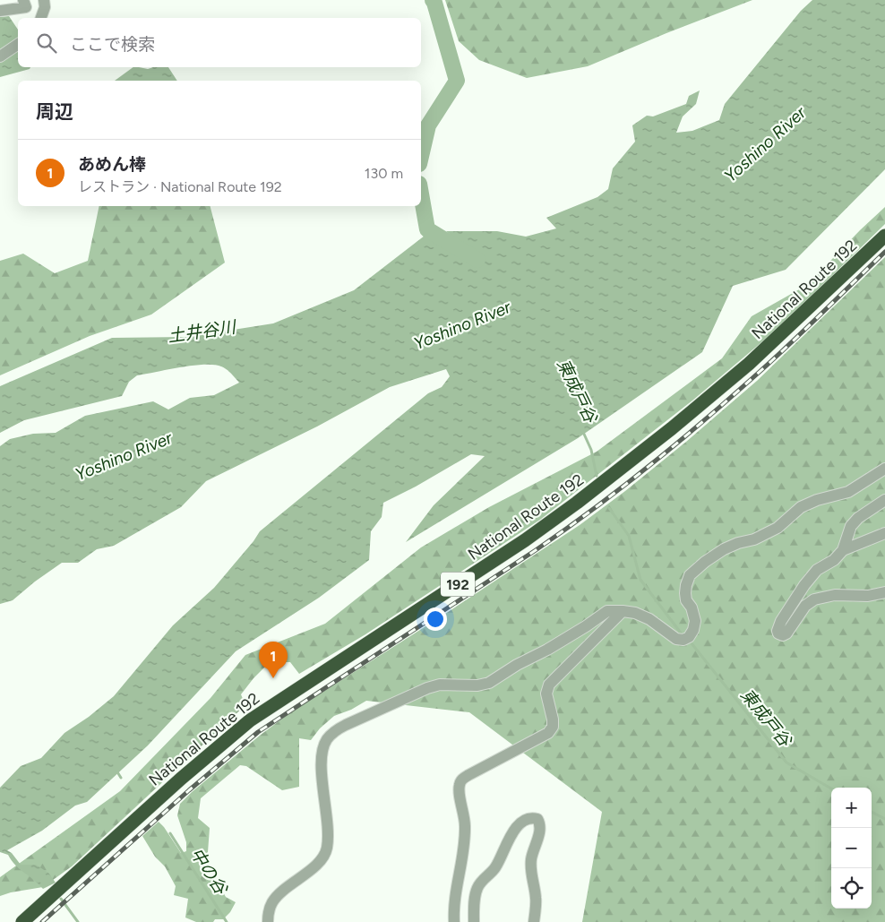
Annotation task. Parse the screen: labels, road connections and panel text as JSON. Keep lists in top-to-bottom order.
{
  "streets": {
    "highway": ["National Route 192", "192"]
  },
  "water": [
    "Yoshino River",
    "土井谷川",
    "東成戸谷",
    "中の谷"
  ],
  "page": {
    "search": "ここで検索",
    "heading": "周辺",
    "list": [
      {
        "mark": "1",
        "name": "あめん棒",
        "note": "レストラン · National Route 192",
        "value": "130 m"
      }
    ],
    "pins": "1",
    "map_buttons": ["+", "−"]
  }
}
